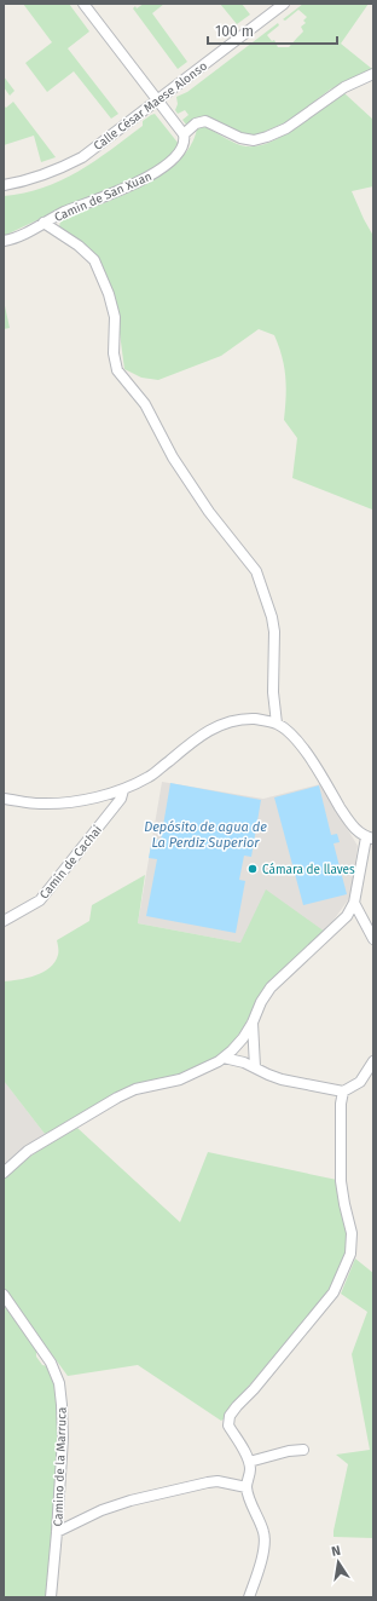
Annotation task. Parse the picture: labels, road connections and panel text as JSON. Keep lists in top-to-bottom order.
{
  "streets": {
    "street": [
      "Calle César Maese Alonso",
      "Camin de San Xuan",
      "Camín de Cachai",
      "Camino de la Marruca"
    ]
  },
  "water": ["Depósito de agua de La Perdiz Superior"],
  "places": ["Cámara de llaves"],
  "scale_bar": "100 m",
  "north": "top"
}
